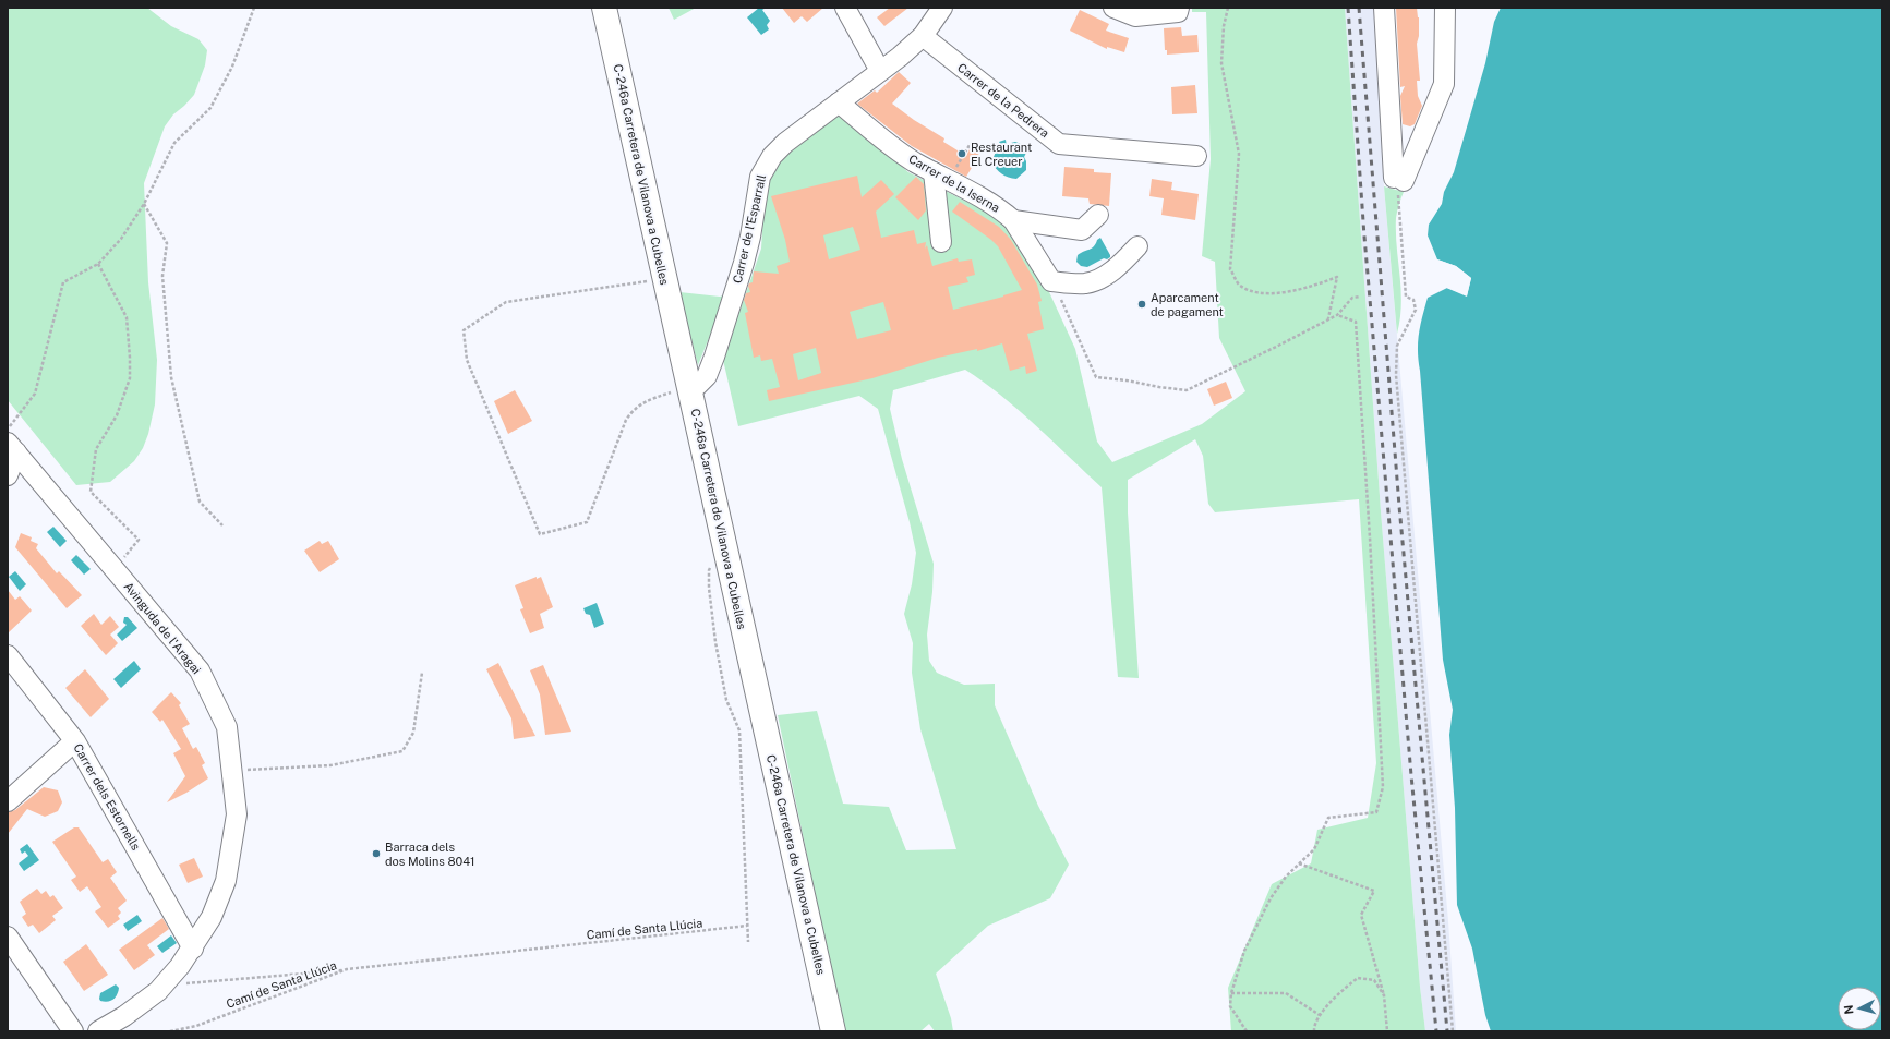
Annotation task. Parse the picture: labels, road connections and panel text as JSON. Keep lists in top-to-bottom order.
{
  "streets": {
    "main road": ["C-246a Carretera de Vilanova a Cubelles"],
    "street": [
      "Carrer de la Pedrera",
      "Carrer de la Iserna",
      "Carrer de l'Esparrall",
      "Avinguda de l'Aragai",
      "Carrer dels Estornells"
    ],
    "path": ["Camí de Santa Llúcia"]
  },
  "crossings": [
    ["Carrer de la Pedrera", "Carrer de l'Esparrall"],
    ["C-246a Carretera de Vilanova a Cubelles", "Carrer de l'Esparrall"],
    ["Carrer de la Iserna", "Carrer de l'Esparrall"],
    ["Avinguda de l'Aragai", "Carrer dels Estornells"]
  ],
  "places": ["Restaurant El Creuer", "Aparcament de pagament", "Barraca dels dos Molins 8041"],
  "north": "left"
}
